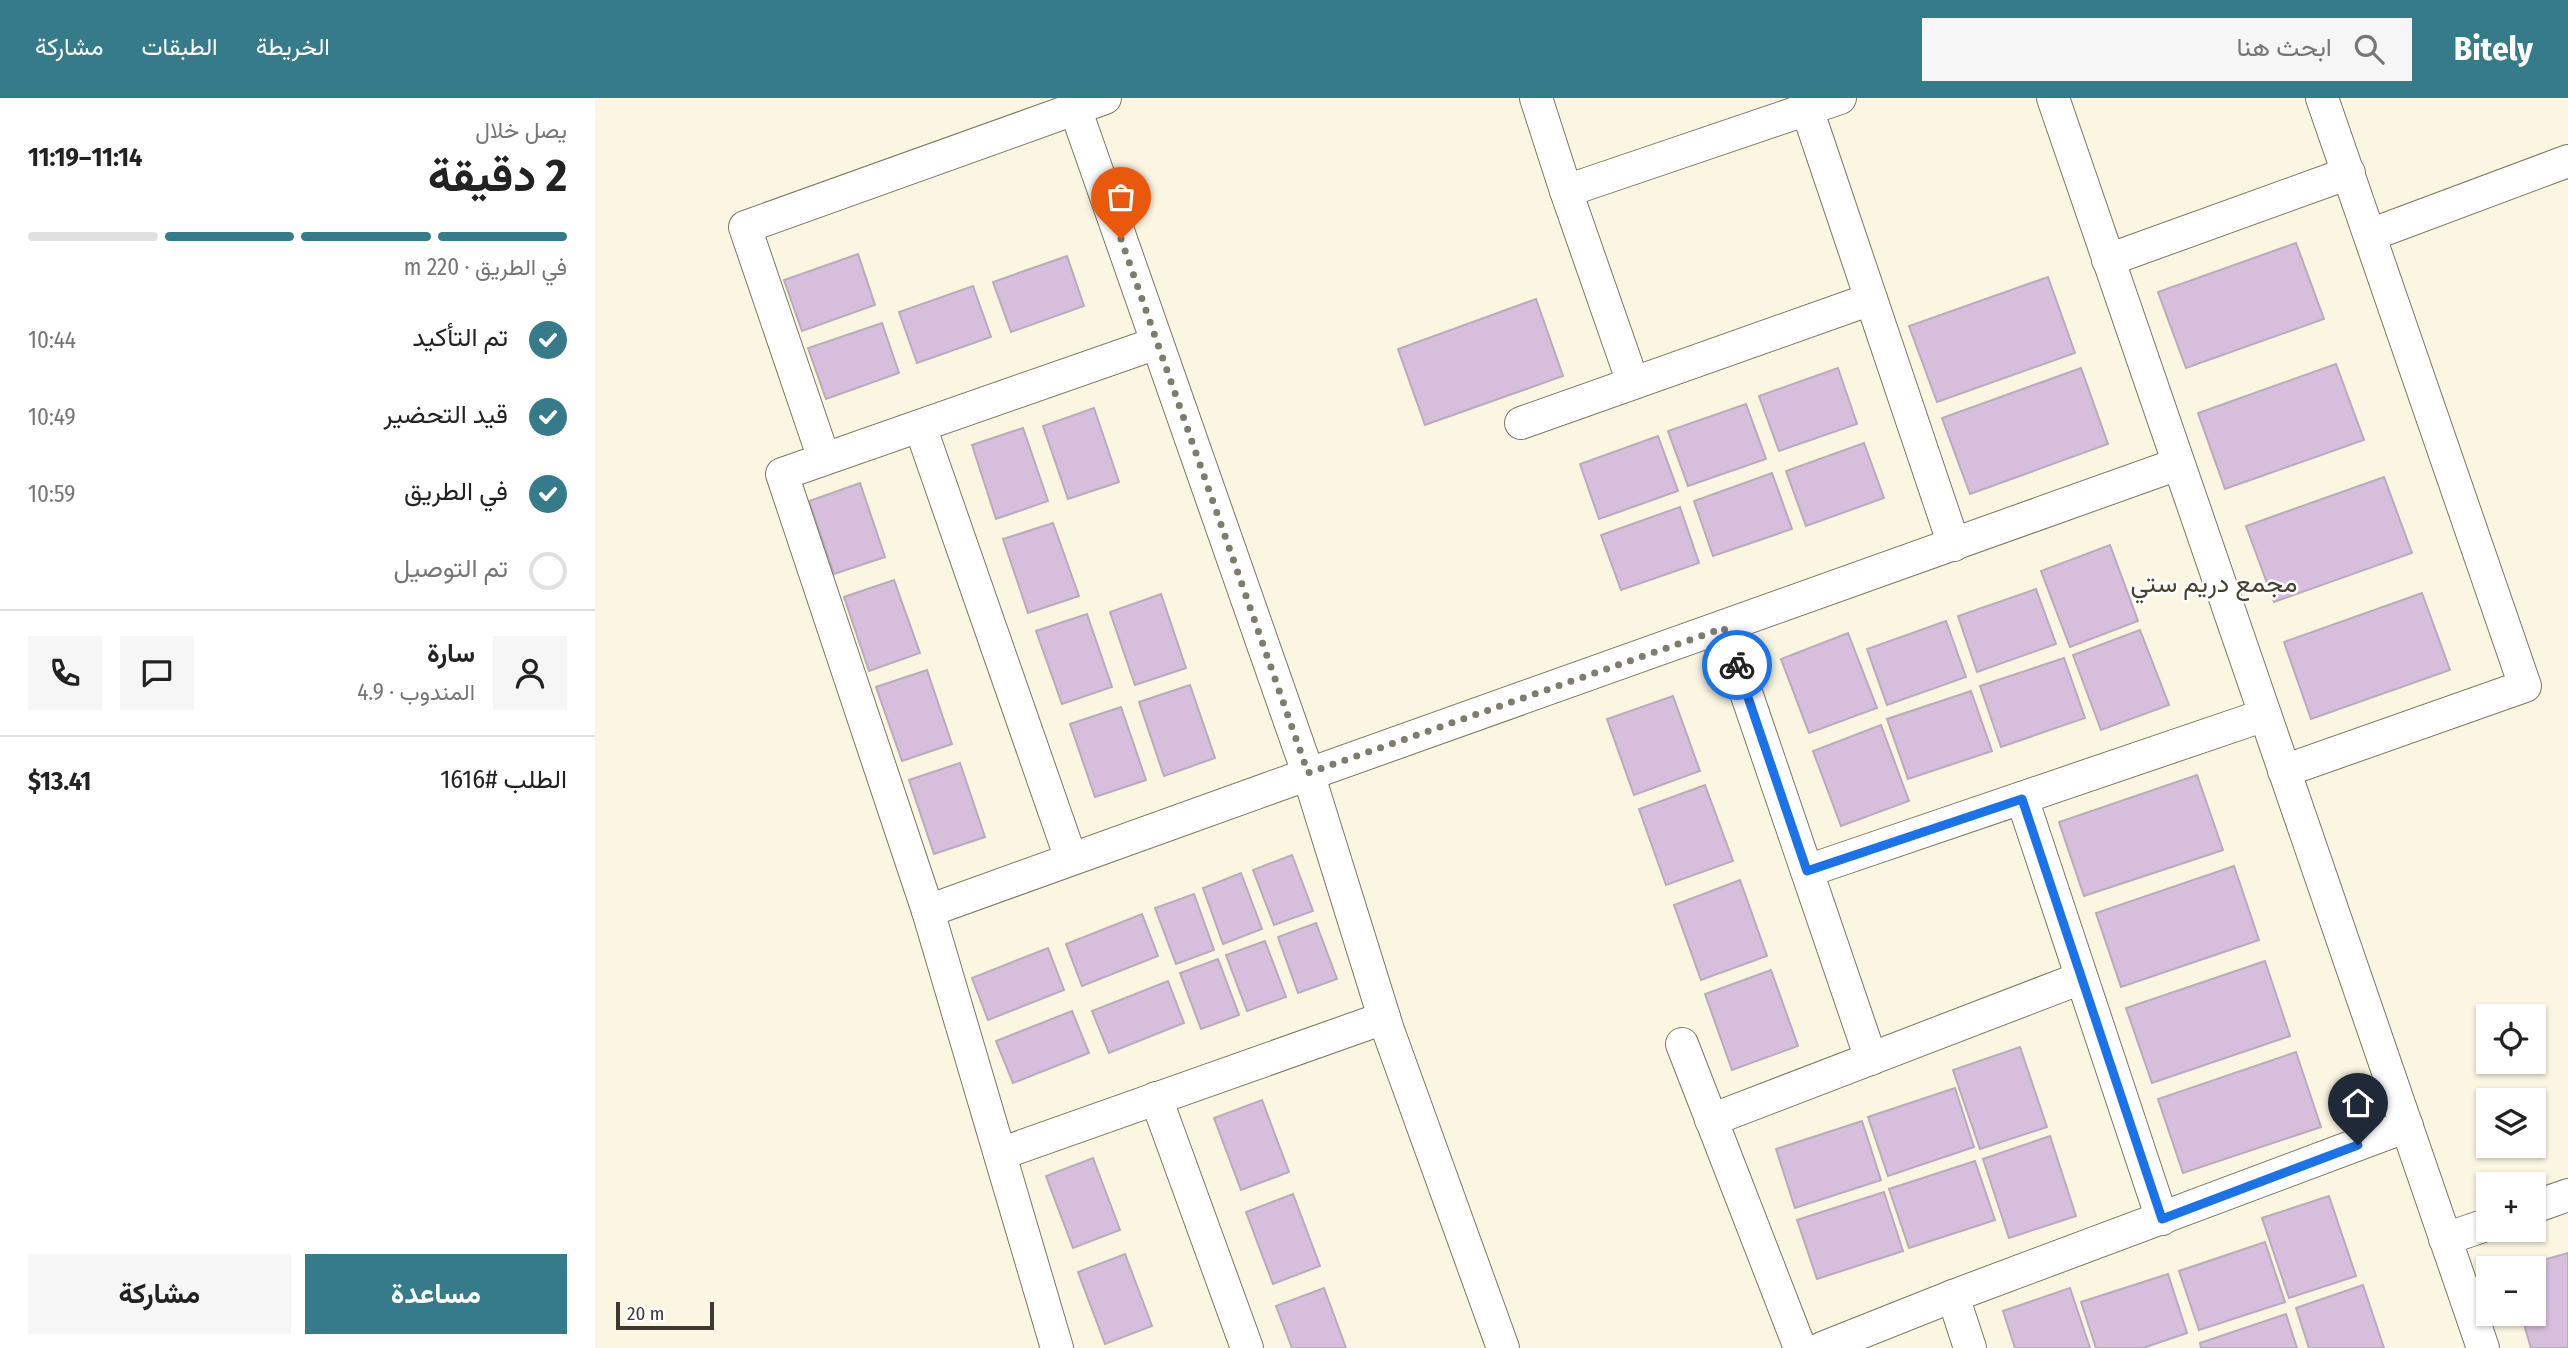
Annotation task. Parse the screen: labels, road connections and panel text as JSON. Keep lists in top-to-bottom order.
{
  "districts": ["مجمع دريم ستي"],
  "scale_bar": "20 m",
  "page": {
    "header": "Bitely",
    "search": "ابحث هنا",
    "nav": ["الخريطة", "الطبقات", "مشاركة"],
    "heading": ["2 دقيقة", "يصل خلال", "11:14–11:19"],
    "panel": [
      "سارة",
      "المندوب · 4.9",
      "الطلب #1616",
      "$13.41"
    ],
    "bar": "في الطريق · 220 m",
    "list": [
      ["تم التأكيد", "10:44"],
      ["قيد التحضير", "10:49"],
      ["في الطريق", "10:59"],
      "تم التوصيل"
    ],
    "map_buttons": ["+", "−"],
    "buttons": ["مساعدة", "مشاركة"],
    "scale": "20 m"
  }
}
